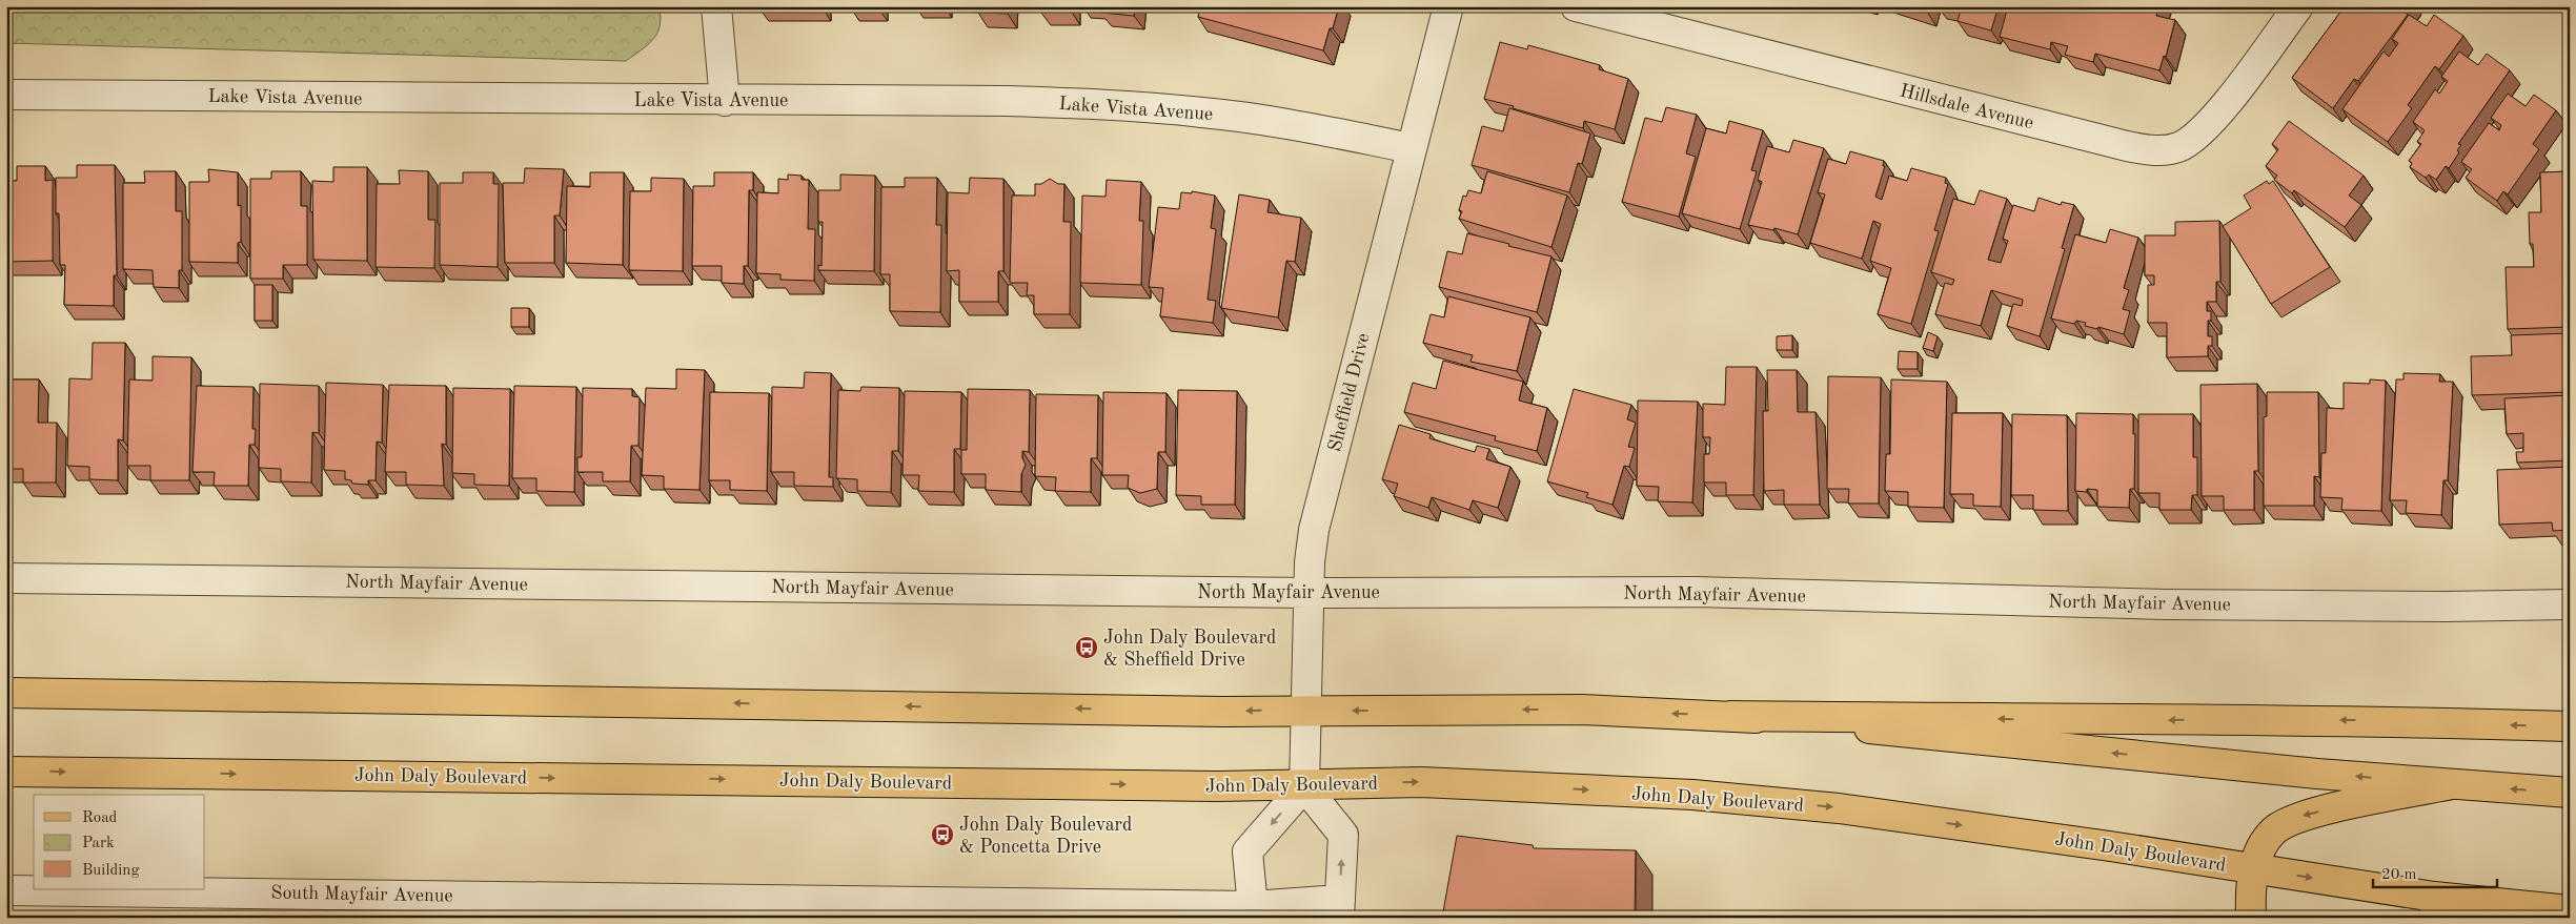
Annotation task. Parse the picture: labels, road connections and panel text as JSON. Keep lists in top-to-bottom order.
{
  "streets": {
    "main road": ["John Daly Boulevard"],
    "street": [
      "Lake Vista Avenue",
      "Hillsdale Avenue",
      "Sheffield Drive",
      "North Mayfair Avenue",
      "South Mayfair Avenue"
    ]
  },
  "crossings": [
    ["Lake Vista Avenue", "Sheffield Drive"],
    ["Sheffield Drive", "North Mayfair Avenue"],
    ["Sheffield Drive", "John Daly Boulevard"]
  ],
  "places": {
    "bus stop": ["John Daly Boulevard & Sheffield Drive", "John Daly Boulevard & Poncetta Drive"]
  },
  "legend": ["Road", "Park", "Building"],
  "scale_bar": "20 m"
}
